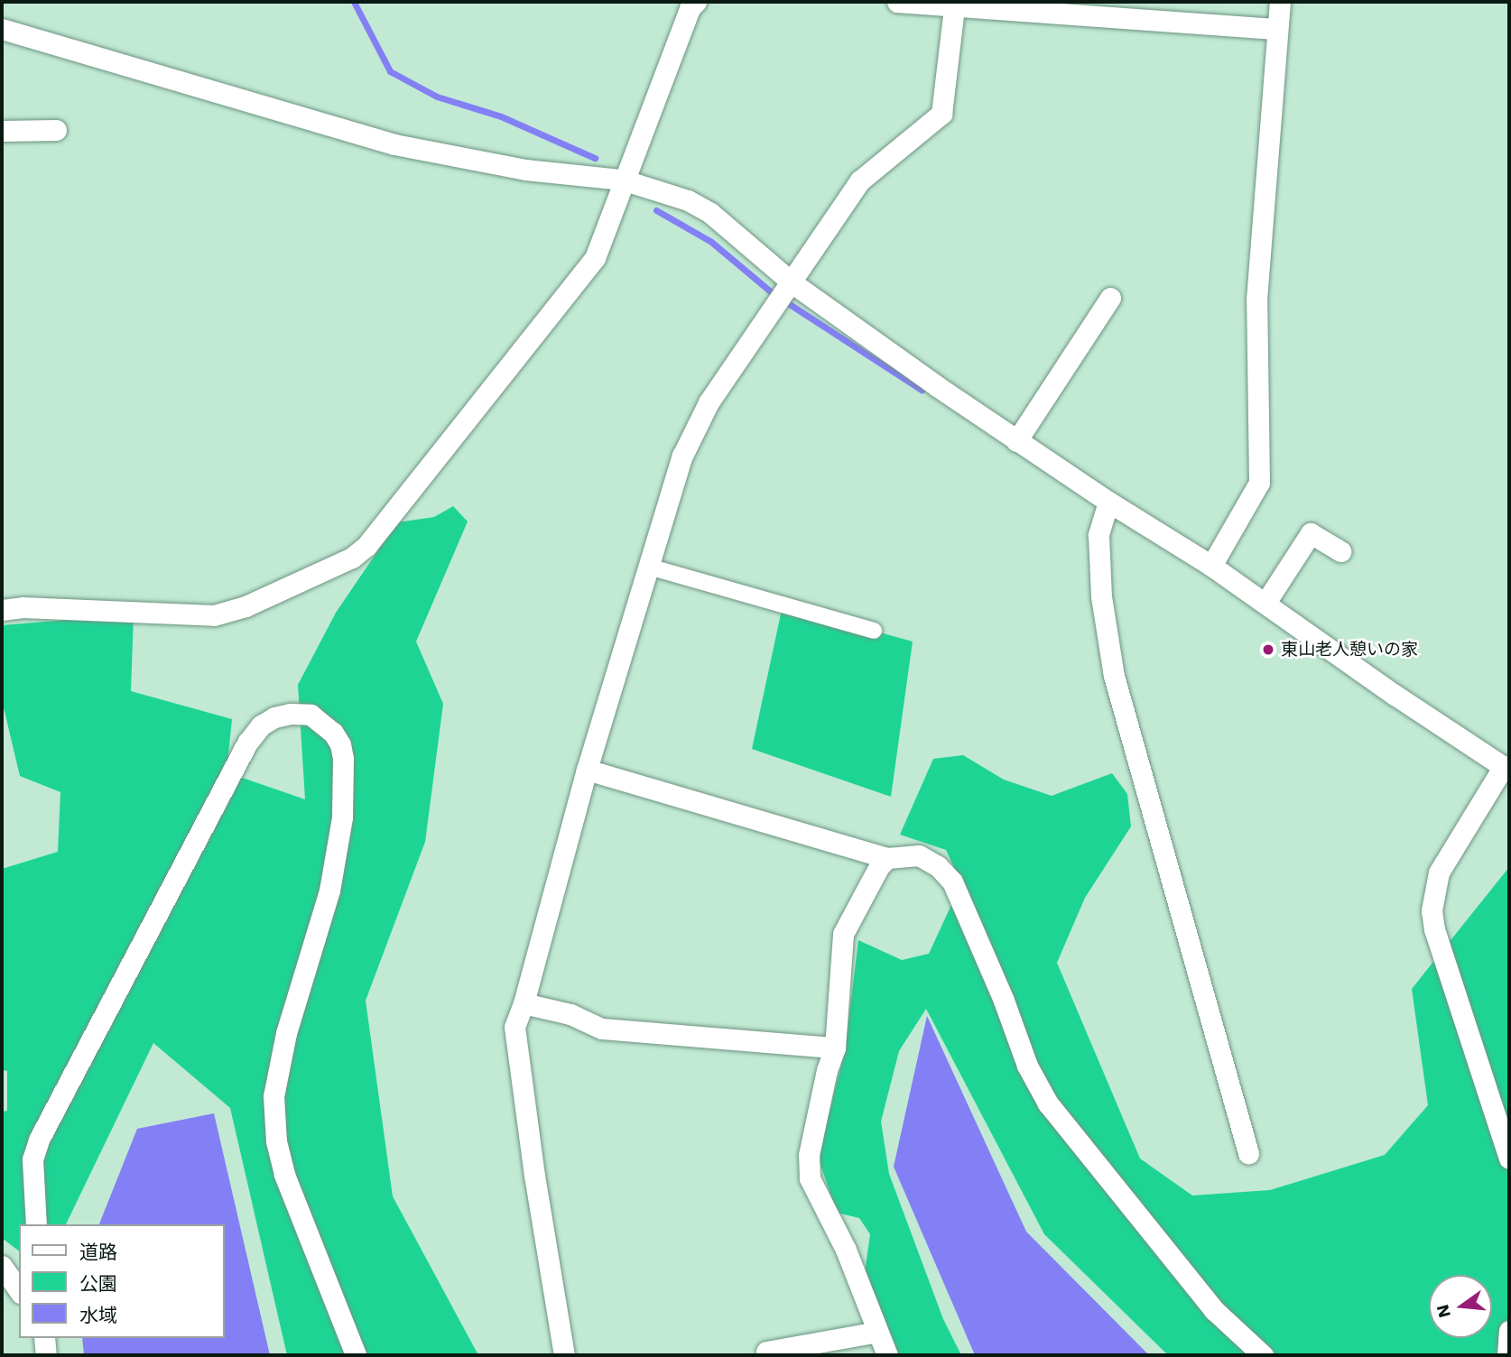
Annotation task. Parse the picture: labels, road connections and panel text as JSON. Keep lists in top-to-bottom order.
{
  "places": ["東山老人憩いの家"],
  "legend": ["道路", "公園", "水域"],
  "north": "left"
}
